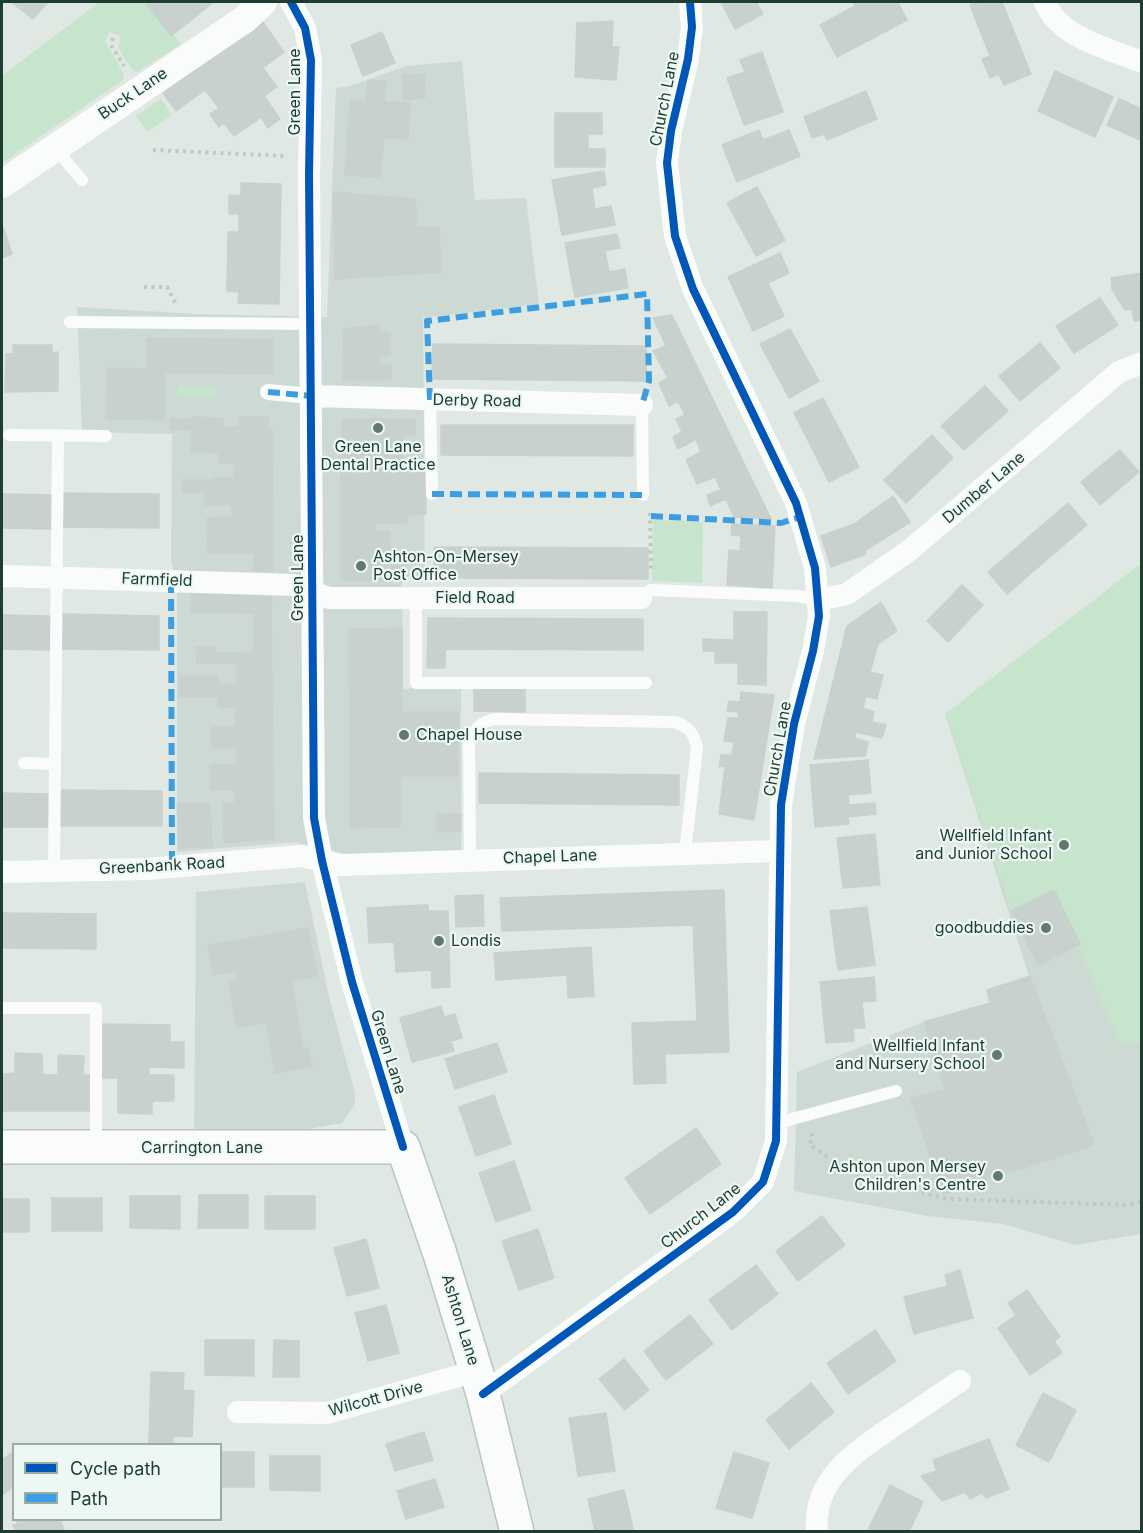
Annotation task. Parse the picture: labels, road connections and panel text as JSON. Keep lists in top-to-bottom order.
{
  "streets": {
    "main road": ["Carrington Lane", "Ashton Lane"],
    "street": [
      "Green Lane",
      "Buck Lane",
      "Church Lane",
      "Derby Road",
      "Dumber Lane",
      "Farmfield",
      "Field Road",
      "Chapel Lane",
      "Greenbank Road",
      "Wilcott Drive"
    ]
  },
  "crossings": [
    ["Green Lane", "Derby Road"],
    ["Green Lane", "Farmfield"],
    ["Green Lane", "Field Road"],
    ["Green Lane", "Chapel Lane"],
    ["Green Lane", "Greenbank Road"],
    ["Green Lane", "Carrington Lane"],
    ["Green Lane", "Ashton Lane"],
    ["Church Lane", "Dumber Lane"],
    ["Church Lane", "Chapel Lane"],
    ["Church Lane", "Ashton Lane"],
    ["Church Lane", "Wilcott Drive"],
    ["Farmfield", "Field Road"],
    ["Chapel Lane", "Greenbank Road"],
    ["Carrington Lane", "Ashton Lane"],
    ["Ashton Lane", "Wilcott Drive"]
  ],
  "places": [
    "Green Lane Dental Practice",
    "Ashton-On-Mersey Post Office",
    "Chapel House",
    "Wellfield Infant and Junior School",
    "goodbuddies",
    "Londis",
    "Wellfield Infant and Nursery School",
    "Ashton upon Mersey Children's Centre"
  ],
  "legend": ["Cycle path", "Path"]
}
